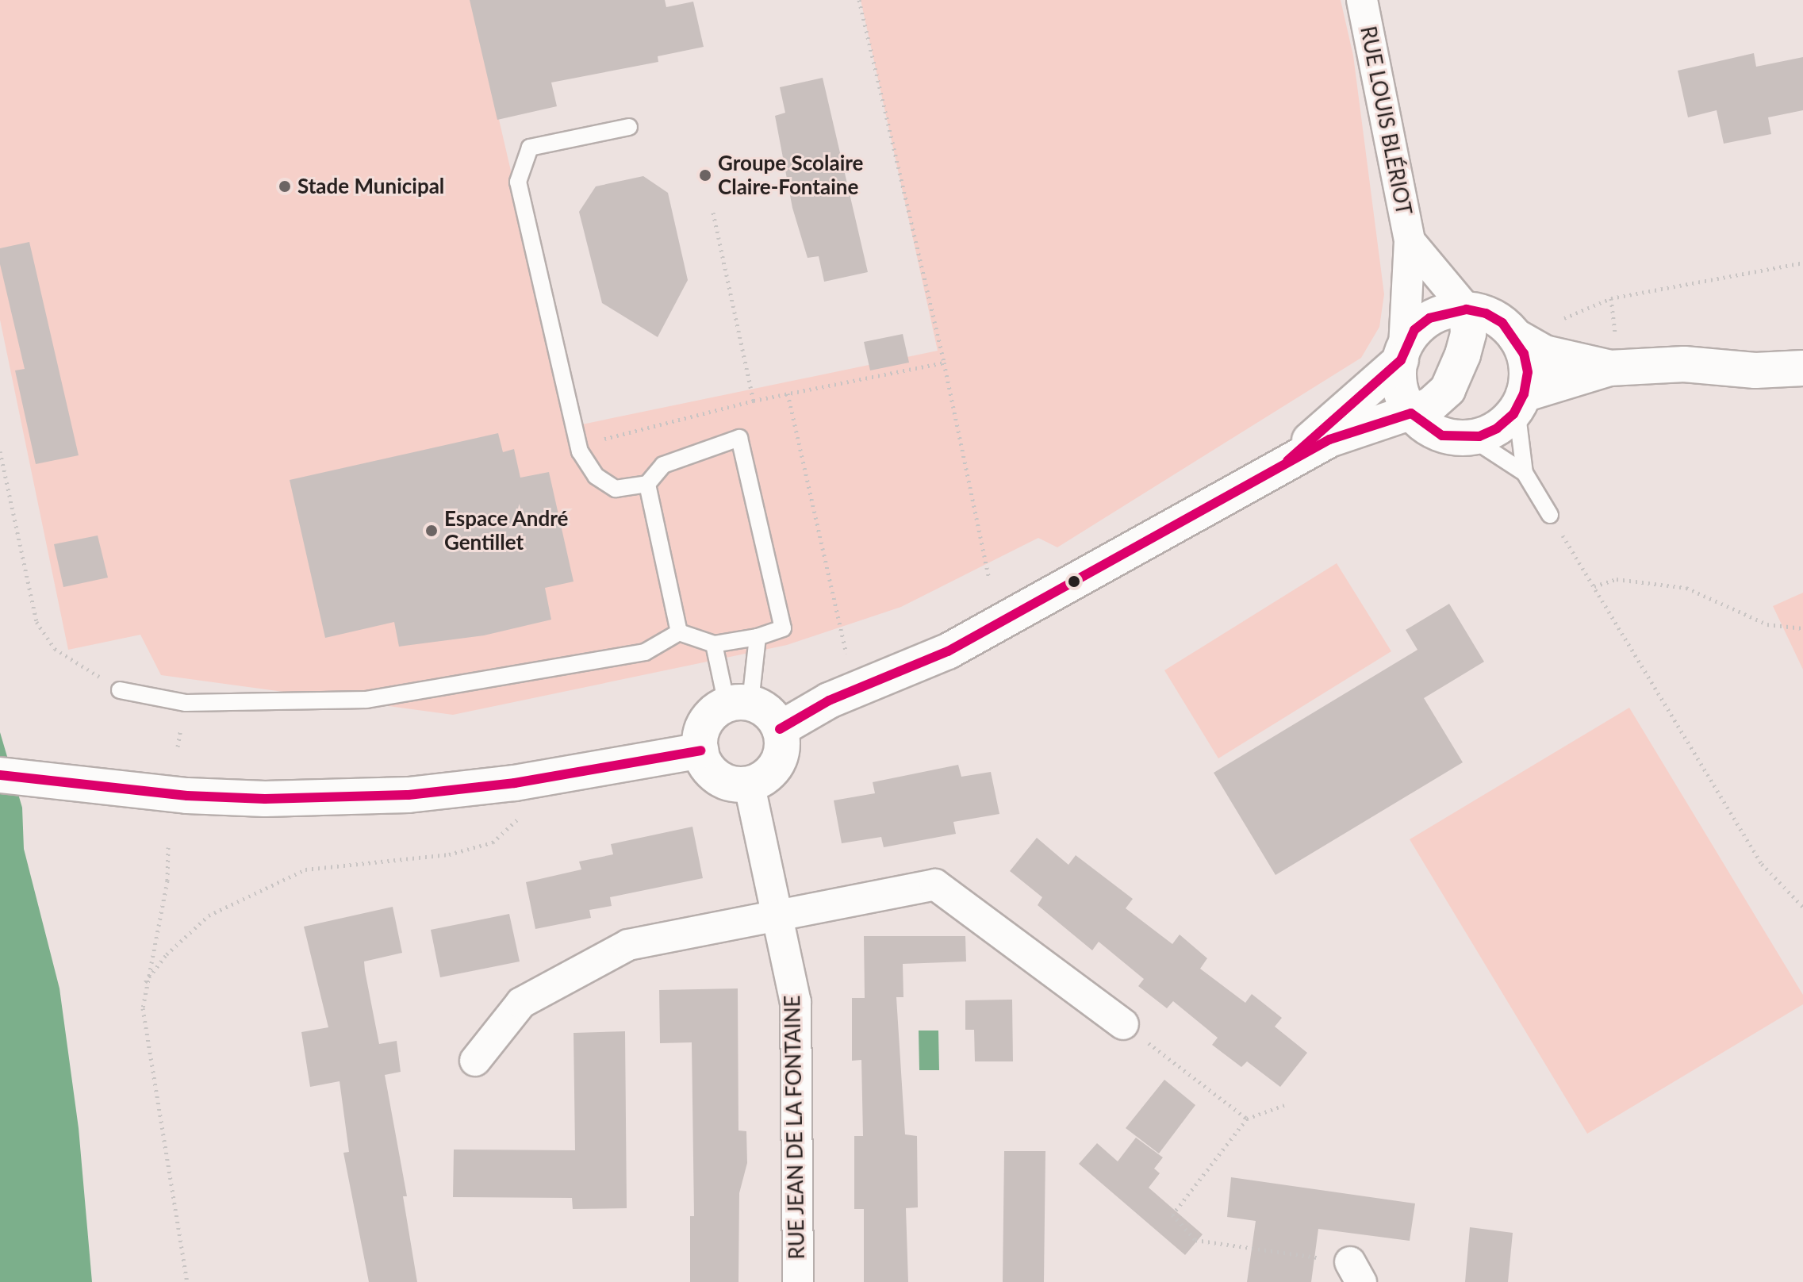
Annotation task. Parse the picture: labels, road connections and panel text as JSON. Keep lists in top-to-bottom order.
{
  "streets": {
    "street": ["RUE LOUIS BLÉRIOT", "RUE JEAN DE LA FONTAINE"]
  },
  "places": ["Groupe Scolaire Claire-Fontaine", "Stade Municipal", "Espace André Gentillet"]
}
